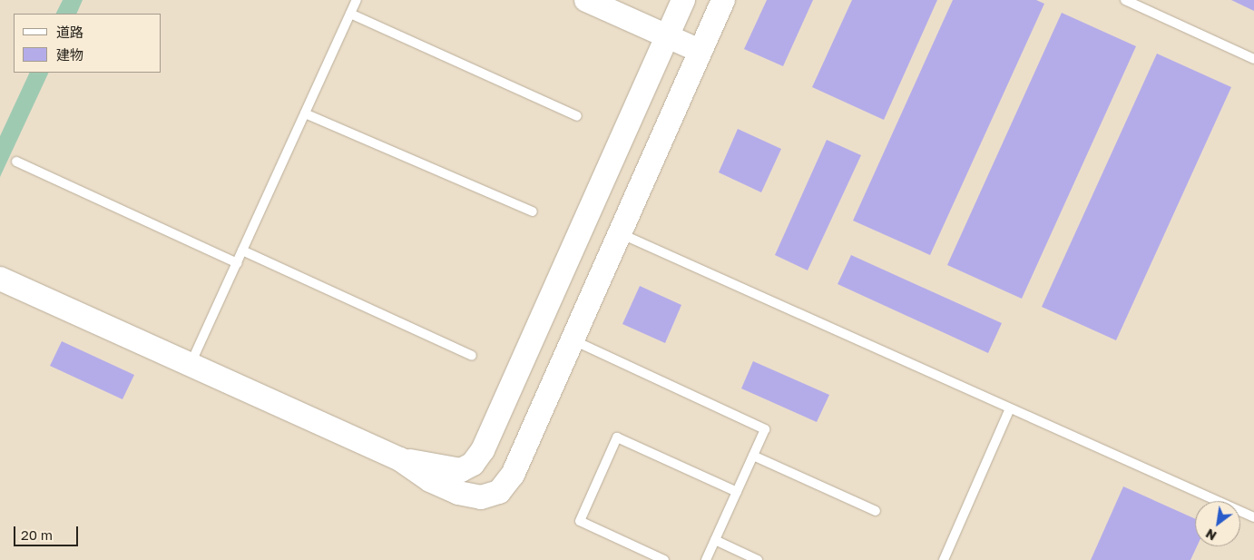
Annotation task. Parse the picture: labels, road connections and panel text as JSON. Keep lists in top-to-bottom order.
{
  "legend": ["道路", "建物"],
  "scale_bar": "20 m",
  "north": "bottom left"
}
